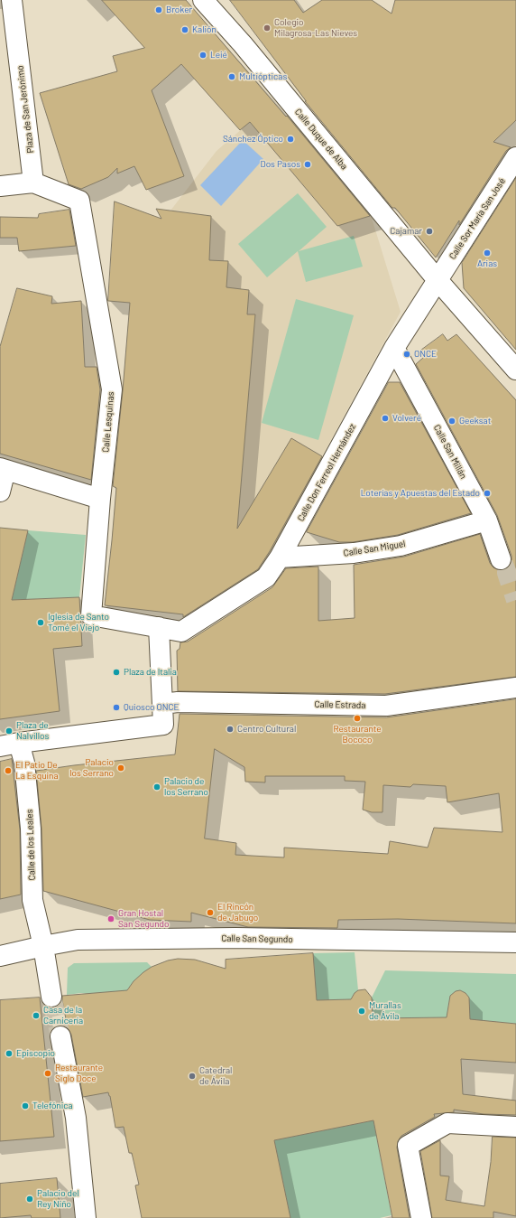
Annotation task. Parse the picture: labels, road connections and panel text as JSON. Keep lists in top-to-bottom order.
{
  "streets": {
    "street": [
      "Plaza de San Jerónimo",
      "Calle Duque de Alba",
      "Calle Sor María San José",
      "Calle Lesquinas",
      "Calle San Millán",
      "Calle Don Ferreol Hernández",
      "Calle San Miguel",
      "Calle Estrada",
      "Calle de los Leales",
      "Calle San Segundo"
    ]
  },
  "crossings": [
    ["Plaza de San Jerónimo", "Calle Lesquinas"],
    ["Calle Duque de Alba", "Calle Sor María San José"],
    ["Calle Duque de Alba", "Calle Don Ferreol Hernández"],
    ["Calle Sor María San José", "Calle Don Ferreol Hernández"],
    ["Calle Lesquinas", "Calle Don Ferreol Hernández"],
    ["Calle San Millán", "Calle Don Ferreol Hernández"],
    ["Calle San Millán", "Calle San Miguel"],
    ["Calle Don Ferreol Hernández", "Calle San Miguel"],
    ["Calle de los Leales", "Calle San Segundo"]
  ],
  "places": [
    "Broker",
    "Colegio Milagrosa-Las Nieves",
    "Kalión",
    "Leié",
    "Multiópticas",
    "Sánchez Óptico",
    "Dos Pasos",
    "Cajamar",
    "Arias",
    "ONCE",
    "Volveré",
    "Geeksat",
    "Loterías y Apuestas del Estado",
    "Iglesia de Santo Tomé el Viejo",
    "Plaza de Italia",
    "Quiosco ONCE",
    "Restaurante Bococo",
    "Centro Cultural",
    "Plaza de Nalvillos",
    "Palacio los Serrano",
    "El Patio De La Esquina",
    "Palacio de los Serrano",
    "El Rincón de Jabugo",
    "Gran Hostal San Segundo",
    "Murallas de Ávila",
    "Casa de la Carnicería",
    "Episcopio",
    "Restaurante Siglo Doce",
    "Catedral de Ávila",
    "Telefónica",
    "Palacio del Rey Niño"
  ]
}
